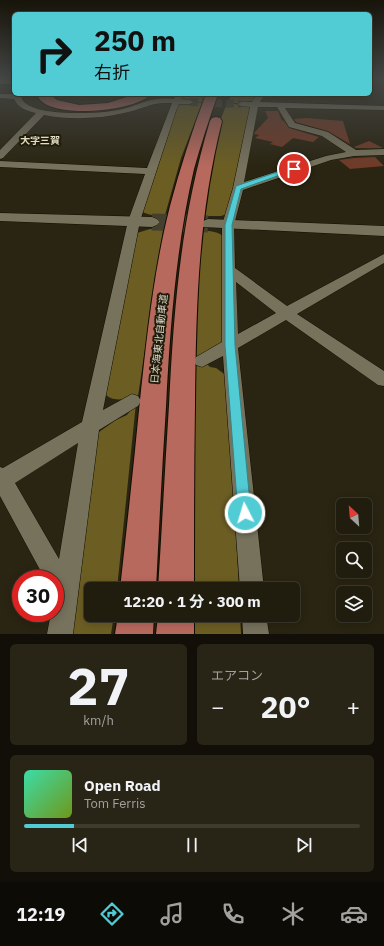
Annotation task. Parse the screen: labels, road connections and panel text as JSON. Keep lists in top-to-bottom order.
{
  "streets": {
    "highway": ["日本海東北自動車道"]
  },
  "districts": ["大字三賀"],
  "north": "top left",
  "page": {
    "turn": ["250 m", "右折"],
    "limit": "30",
    "trip": "12:20 · 1 分 · 300 m",
    "tile": [
      ["27", "km/h"],
      "エアコン"
    ],
    "heat": ["−", "20°", "+"],
    "song": ["Open Road", "Tom Ferris"],
    "tabs": "12:19"
  }
}
